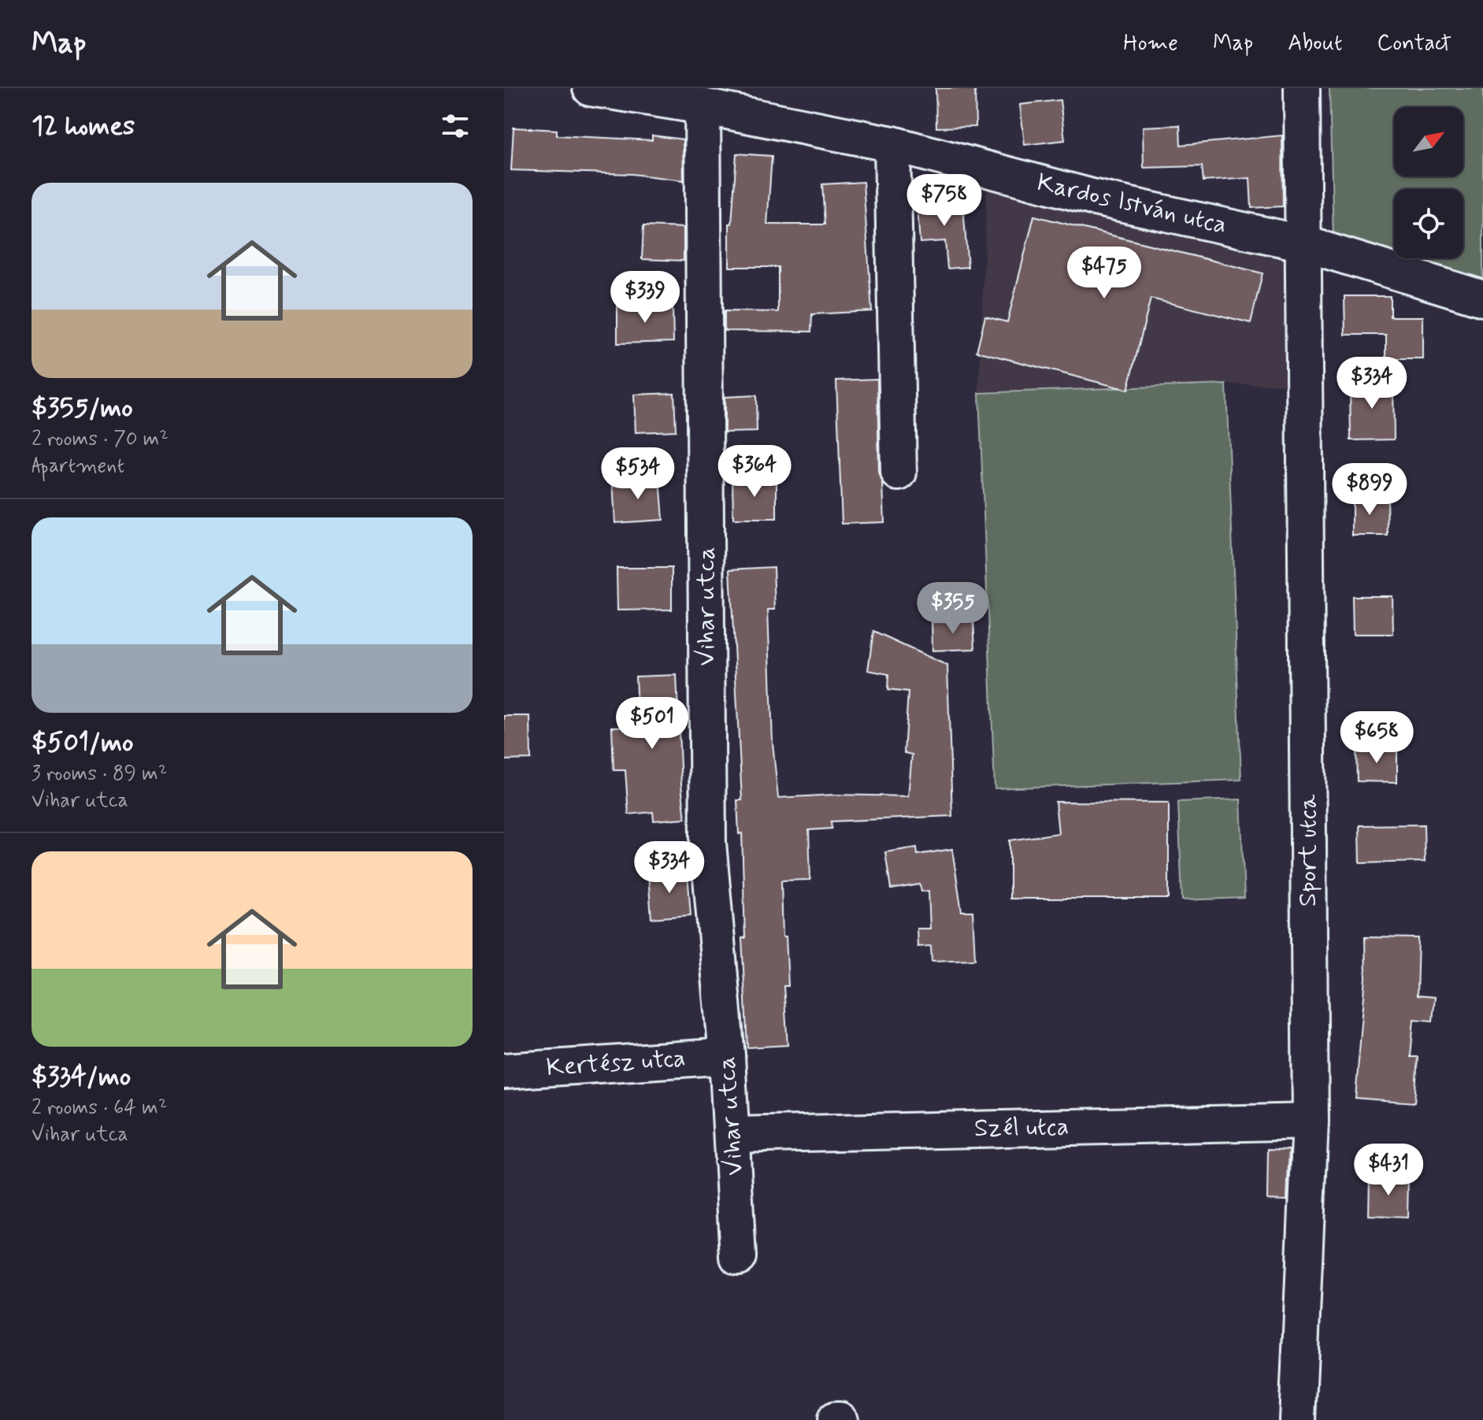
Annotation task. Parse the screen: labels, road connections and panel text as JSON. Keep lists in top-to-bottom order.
{
  "streets": {
    "street": [
      "Kardos István utca",
      "Vihar utca",
      "Sport utca",
      "Kertész utca",
      "Szél utca"
    ]
  },
  "crossings": [
    ["Kardos István utca", "Vihar utca"],
    ["Kardos István utca", "Sport utca"],
    ["Vihar utca", "Kertész utca"],
    ["Vihar utca", "Szél utca"],
    ["Sport utca", "Szél utca"]
  ],
  "north": "top right",
  "page": {
    "header": "Map",
    "nav": [
      "Home",
      "Map",
      "About",
      "Contact"
    ],
    "heading": "12 homes",
    "list": [
      {
        "name": "$355/mo",
        "note": "2 rooms · 70 m² · Apartment"
      },
      {
        "name": "$501/mo",
        "note": "3 rooms · 89 m² · Vihar utca"
      },
      {
        "name": "$334/mo",
        "note": "2 rooms · 64 m² · Vihar utca"
      }
    ],
    "price": [
      "$758",
      "$475",
      "$339",
      "$334",
      "$364",
      "$534",
      "$899",
      "$355",
      "$501",
      "$658",
      "$334",
      "$431"
    ]
  }
}
